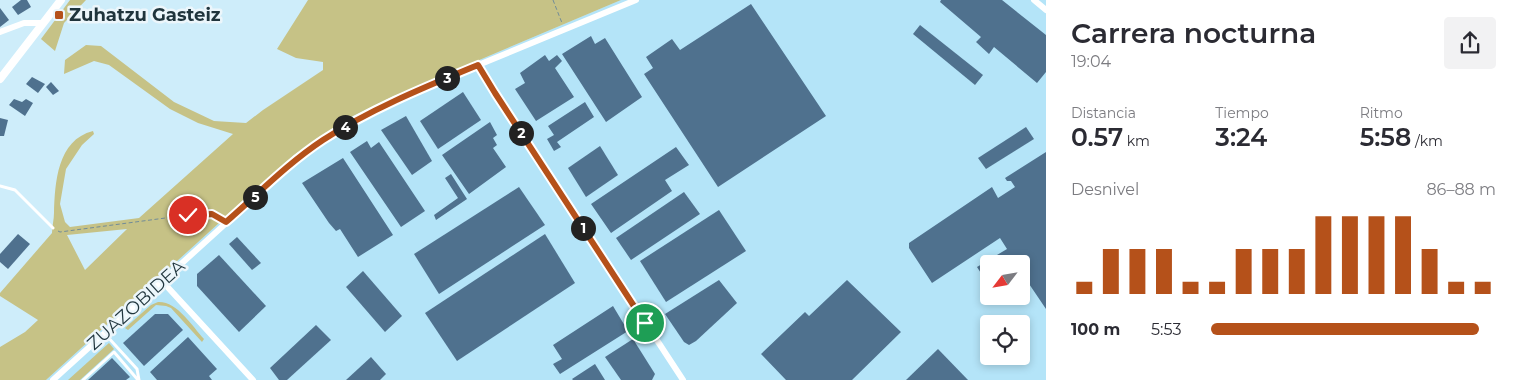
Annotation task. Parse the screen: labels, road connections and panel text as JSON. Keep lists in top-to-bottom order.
{
  "streets": {
    "street": ["ZUAZOBIDEA"]
  },
  "places": {
    "transit": ["Zuhatzu Gasteiz"]
  },
  "north": "bottom left",
  "page": {
    "heading": ["Carrera nocturna", "19:04"],
    "pins": [
      "3",
      "4",
      "2",
      "5",
      "1"
    ],
    "stats": [
      ["Distancia", "0.57 km"],
      ["Tiempo", "3:24"],
      ["Ritmo", "5:58 /km"]
    ],
    "chart": ["Desnivel", "86–88 m"],
    "list": [
      {
        "name": "100 m",
        "note": "5:53"
      }
    ]
  }
}
